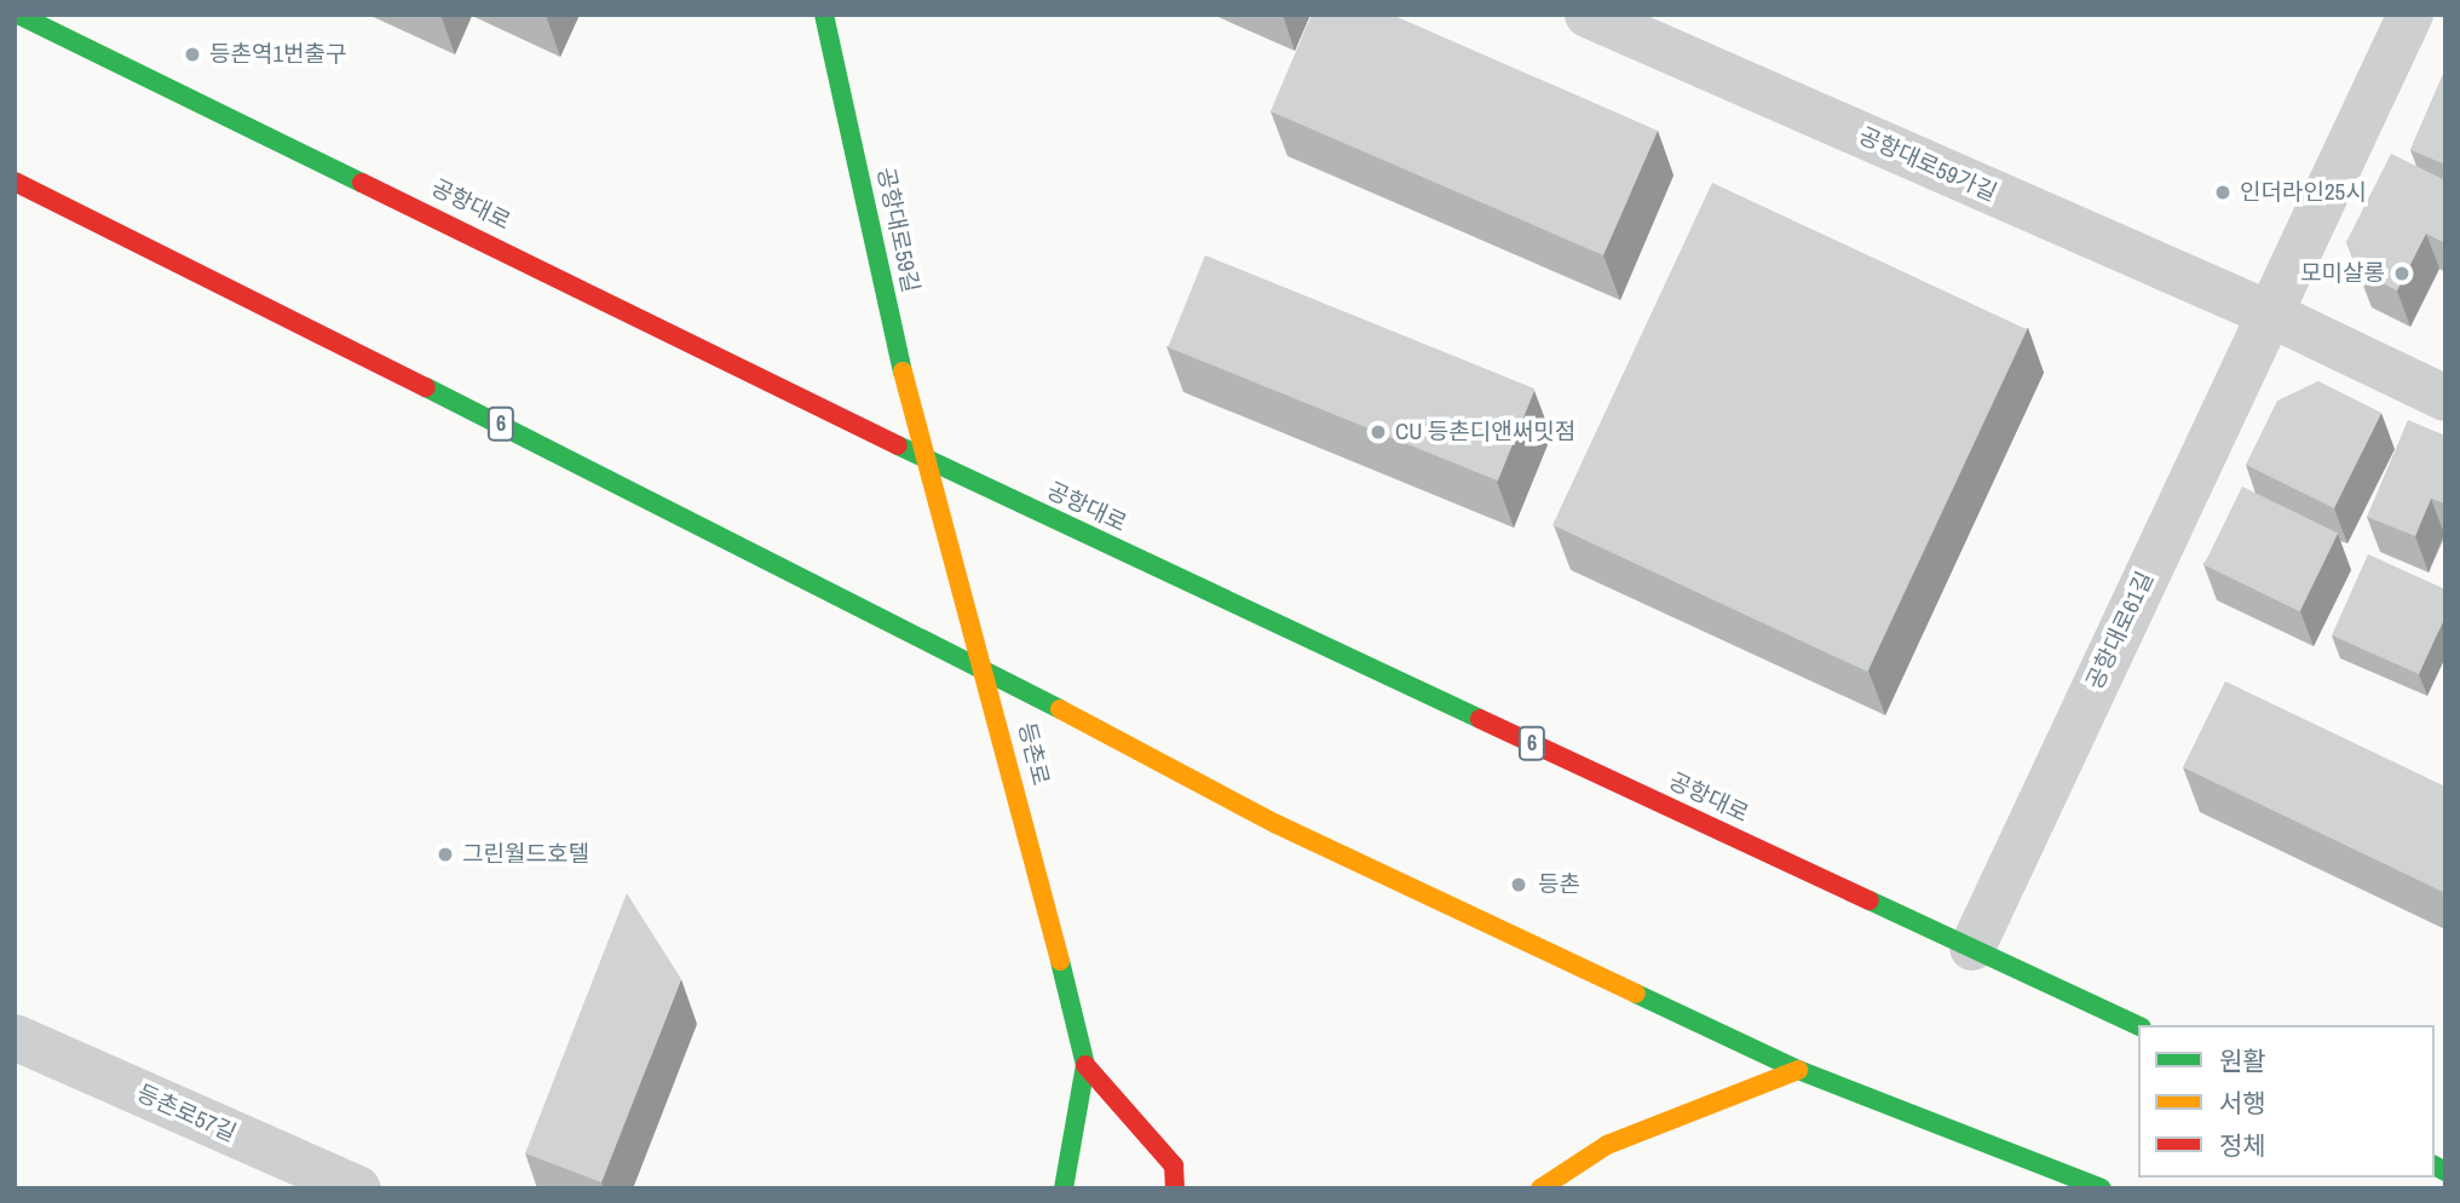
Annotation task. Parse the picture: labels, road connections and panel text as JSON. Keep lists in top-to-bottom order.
{
  "streets": {
    "main road": [
      "공항대로",
      "공항대로59길",
      "6",
      "등촌로"
    ],
    "street": ["공항대로59가길", "공항대로61길", "등촌로57길"]
  },
  "crossings": [
    ["공항대로59가길", "공항대로61길"],
    ["공항대로", "공항대로59길"],
    ["공항대로", "공항대로61길"],
    ["공항대로", "등촌로"],
    ["공항대로59길", "등촌로"],
    ["6", "등촌로"]
  ],
  "places": [
    "등촌역1번출구",
    "인더라인25시",
    "모미살롱",
    "CU 등촌디앤써밋점",
    "그린월드호텔",
    "등촌"
  ],
  "legend": ["원활", "서행", "정체"]
}
